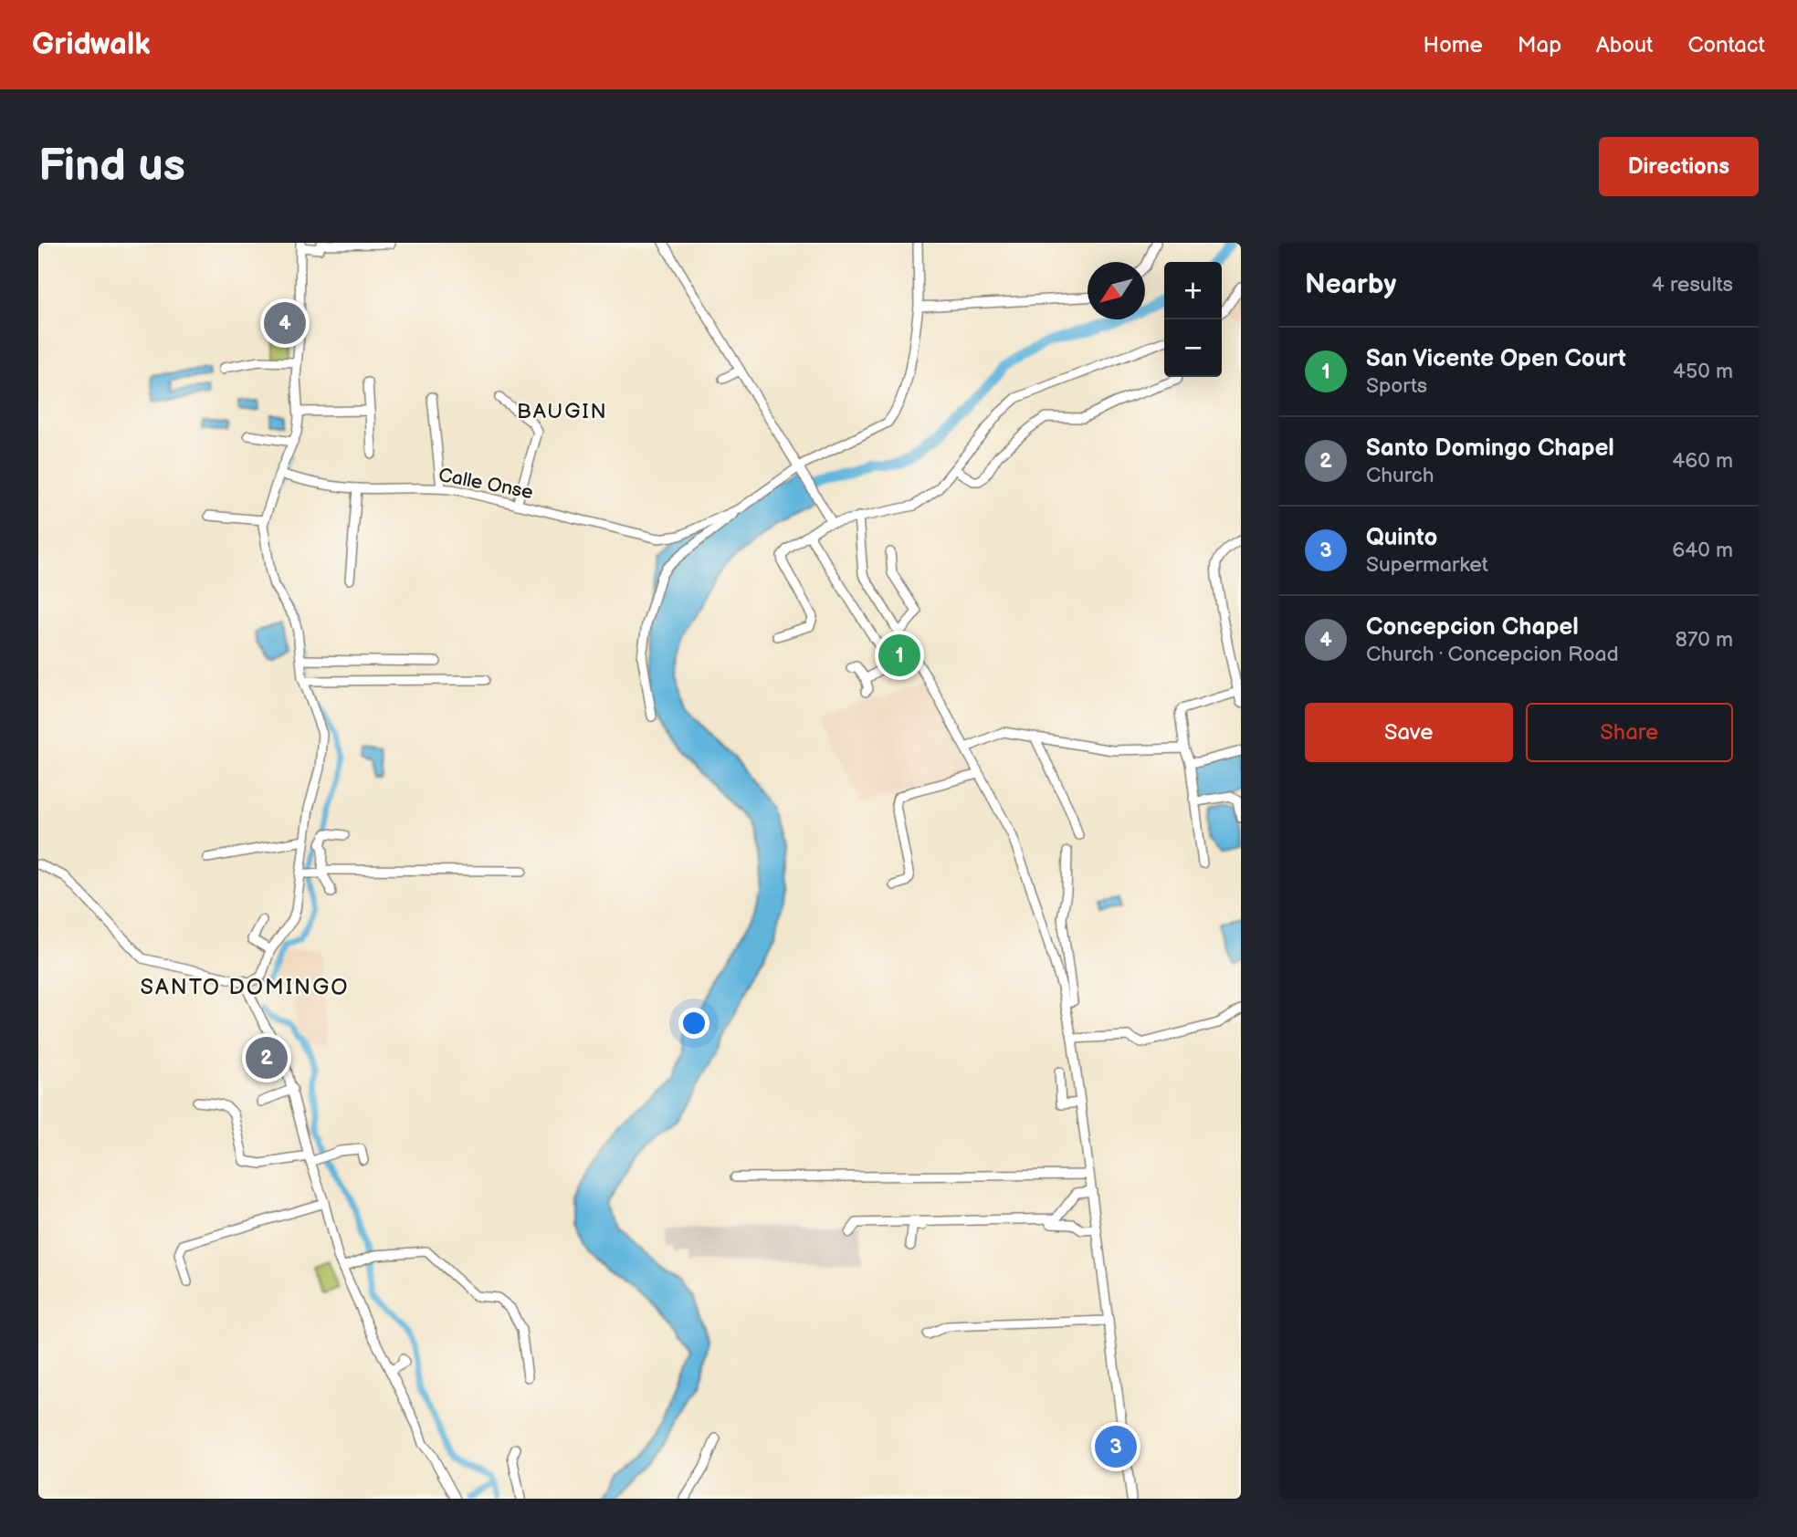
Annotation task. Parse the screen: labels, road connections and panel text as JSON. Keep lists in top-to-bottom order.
{
  "streets": {
    "street": ["Calle Onse"]
  },
  "districts": ["BAUGIN", "SANTO DOMINGO"],
  "north": "bottom left",
  "page": {
    "header": "Gridwalk",
    "nav": [
      "Home",
      "Map",
      "About",
      "Contact"
    ],
    "buttons": [
      "Directions",
      ["Save", "Share"]
    ],
    "title": "Find us",
    "heading": ["Nearby", "4 results"],
    "map_buttons": ["+", "−"],
    "pins": [
      "4",
      "1",
      "2",
      "3"
    ],
    "list": [
      {
        "mark": "1",
        "name": "San Vicente Open Court",
        "note": "Sports",
        "value": "450 m"
      },
      {
        "mark": "2",
        "name": "Santo Domingo Chapel",
        "note": "Church",
        "value": "460 m"
      },
      {
        "mark": "3",
        "name": "Quinto",
        "note": "Supermarket",
        "value": "640 m"
      },
      {
        "mark": "4",
        "name": "Concepcion Chapel",
        "note": "Church · Concepcion Road",
        "value": "870 m"
      }
    ]
  }
}
